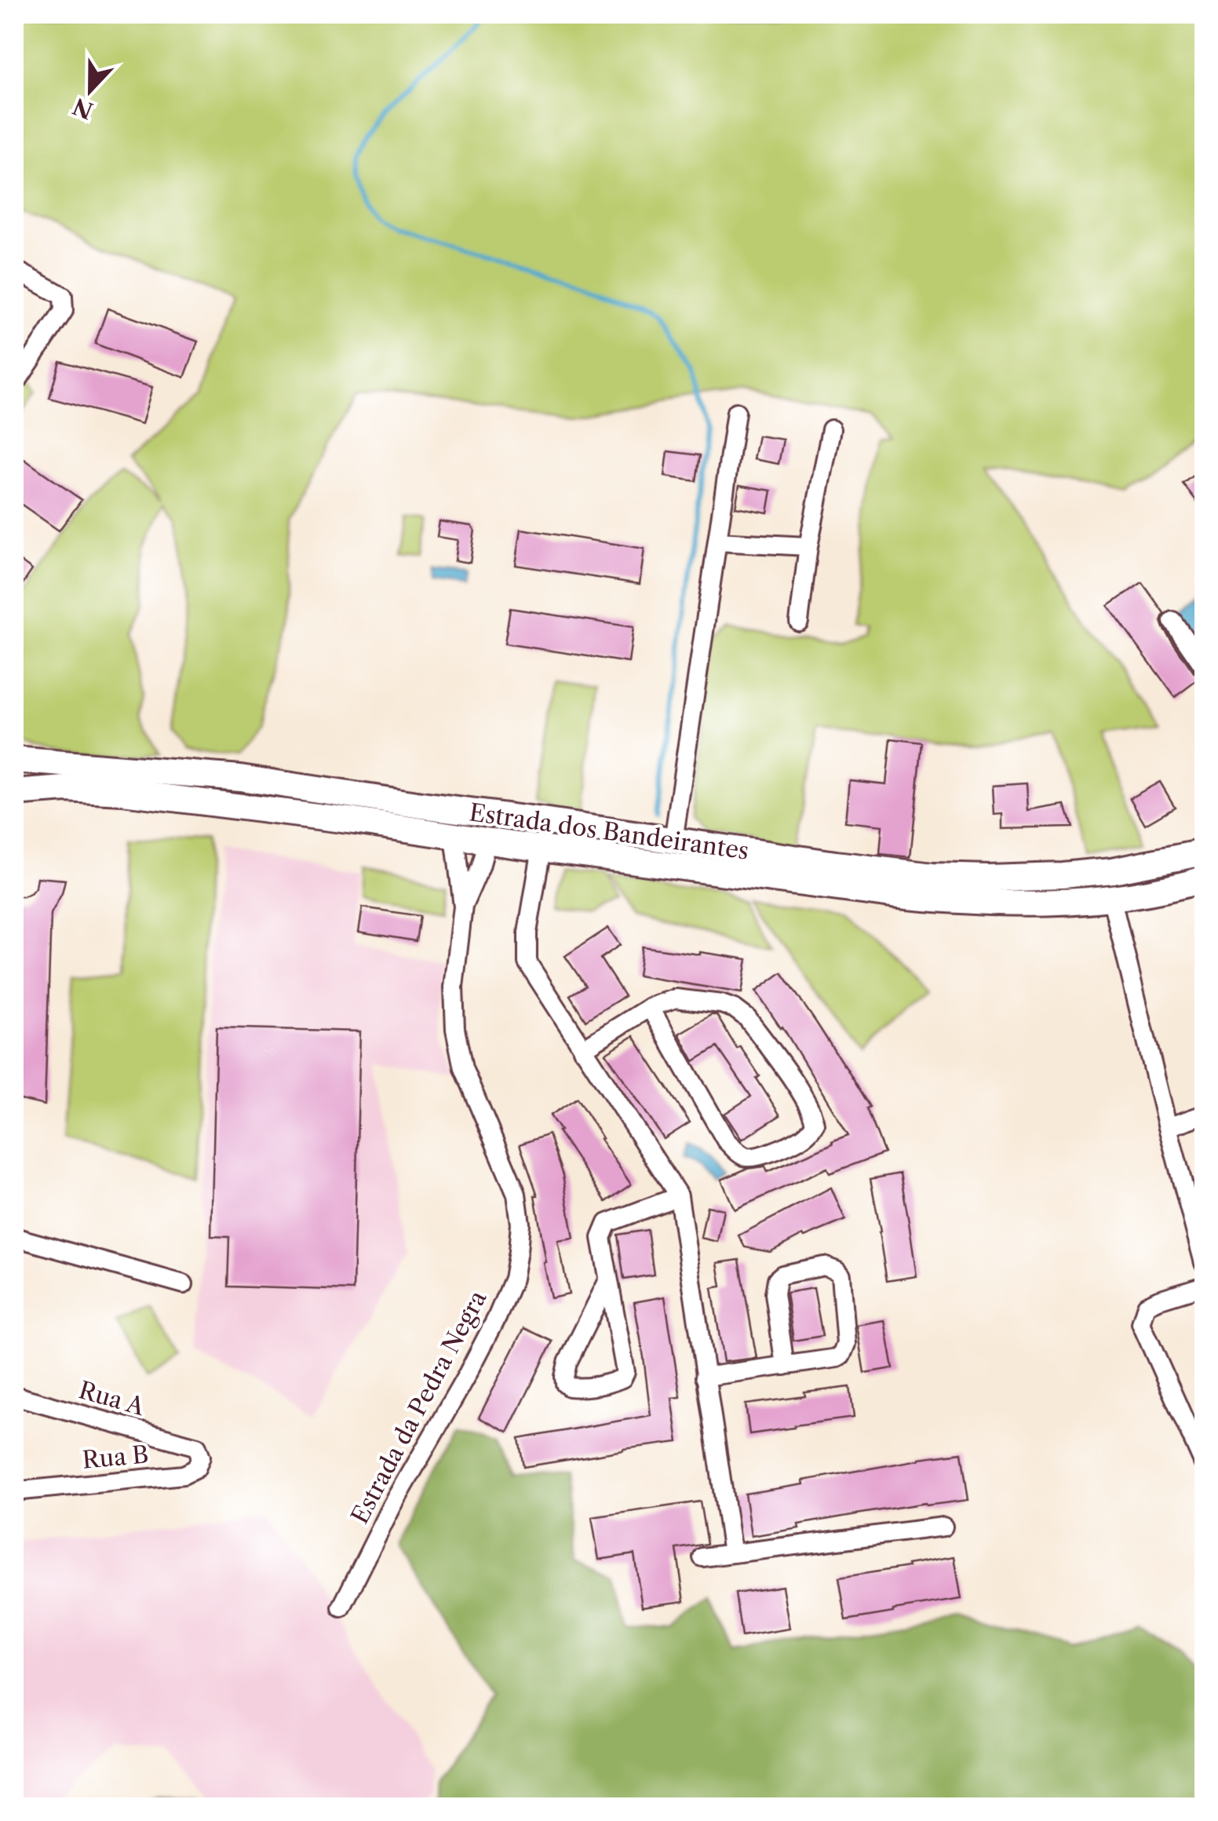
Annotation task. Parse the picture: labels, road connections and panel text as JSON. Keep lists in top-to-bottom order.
{
  "streets": {
    "main road": ["Estrada dos Bandeirantes"],
    "street": ["Rua A", "Estrada da Pedra Negra", "Rua B"]
  },
  "crossings": [
    ["Estrada dos Bandeirantes", "Estrada da Pedra Negra"],
    ["Rua A", "Rua B"]
  ],
  "north": "bottom"
}
